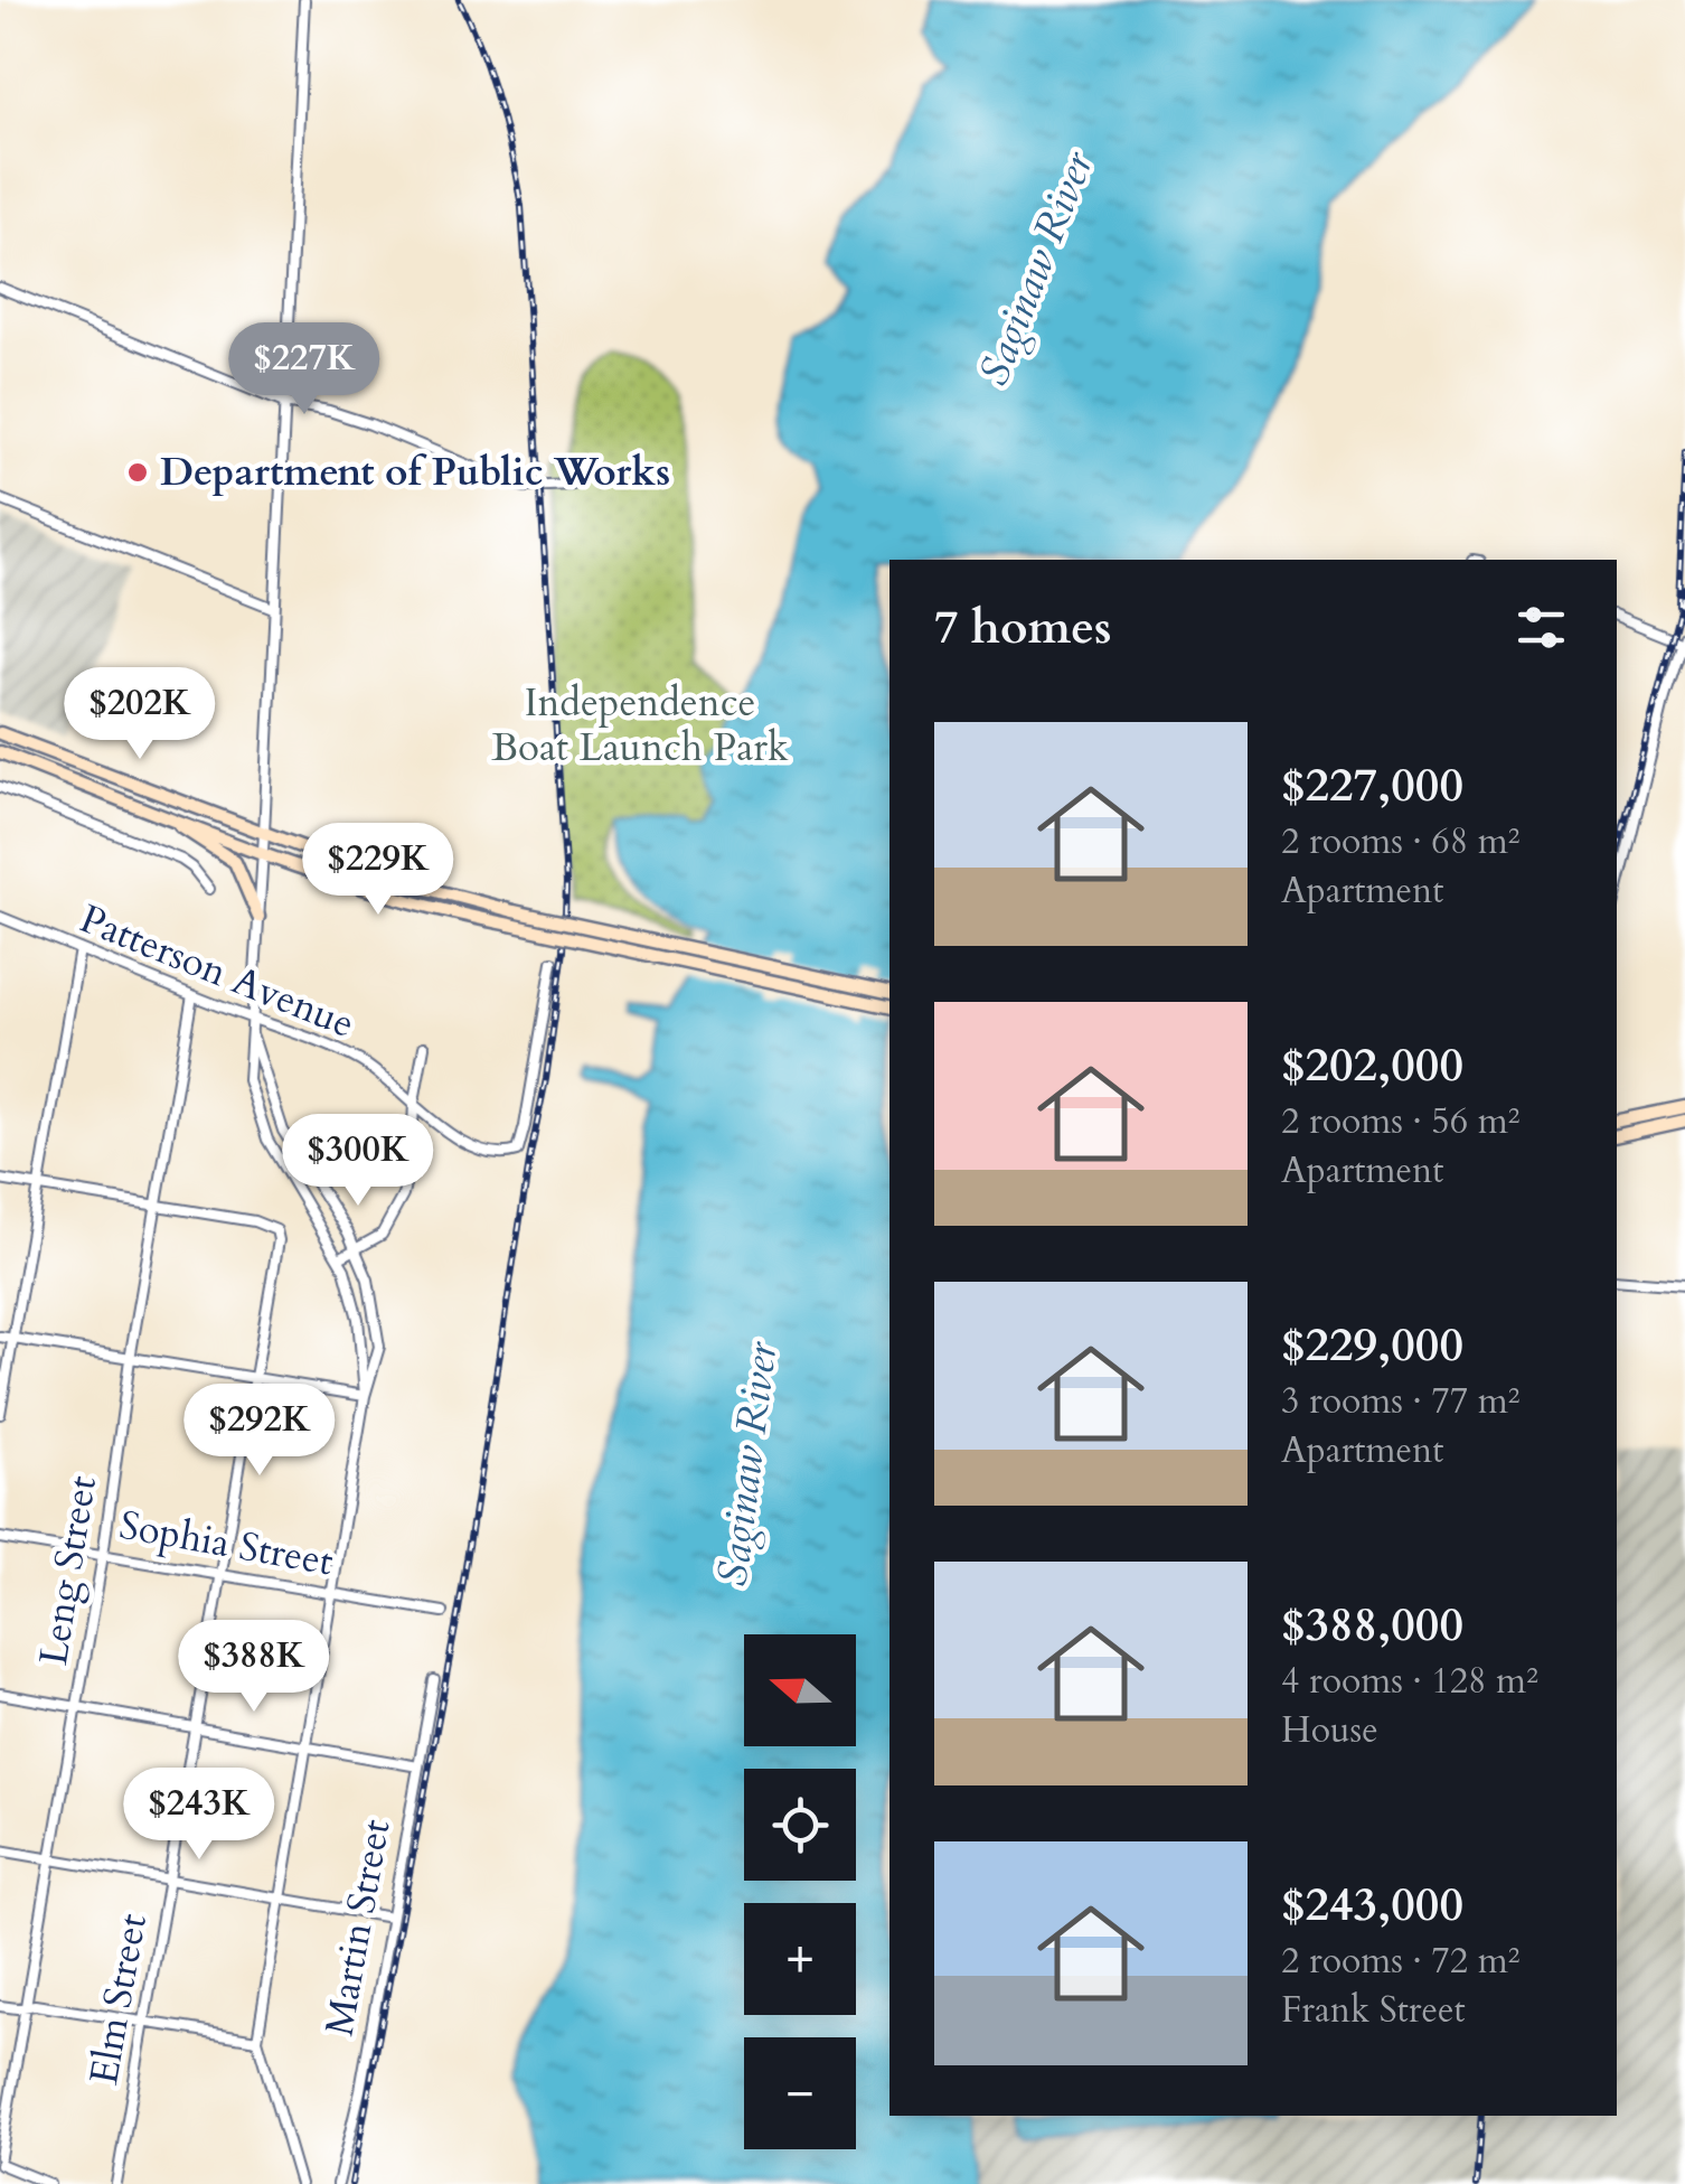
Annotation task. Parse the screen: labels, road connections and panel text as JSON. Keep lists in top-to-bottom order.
{
  "streets": {
    "street": [
      "Patterson Avenue",
      "Sophia Street",
      "Leng Street",
      "Martin Street",
      "Elm Street"
    ]
  },
  "crossings": [
    ["Patterson Avenue", "Leng Street"],
    ["Sophia Street", "Leng Street"],
    ["Sophia Street", "Elm Street"],
    ["Leng Street", "Elm Street"]
  ],
  "water": ["Saginaw River"],
  "parks": ["Independence Boat Launch Park"],
  "places": ["Department of Public Works"],
  "north": "left",
  "page": {
    "price": [
      "$227K",
      "$202K",
      "$229K",
      "$300K",
      "$292K",
      "$388K",
      "$243K"
    ],
    "heading": "7 homes",
    "list": [
      {
        "name": "$227,000",
        "note": "2 rooms · 68 m² · Apartment"
      },
      {
        "name": "$202,000",
        "note": "2 rooms · 56 m² · Apartment"
      },
      {
        "name": "$229,000",
        "note": "3 rooms · 77 m² · Apartment"
      },
      {
        "name": "$388,000",
        "note": "4 rooms · 128 m² · House"
      },
      {
        "name": "$243,000",
        "note": "2 rooms · 72 m² · Frank Street"
      }
    ],
    "map_buttons": ["+", "−"]
  }
}
